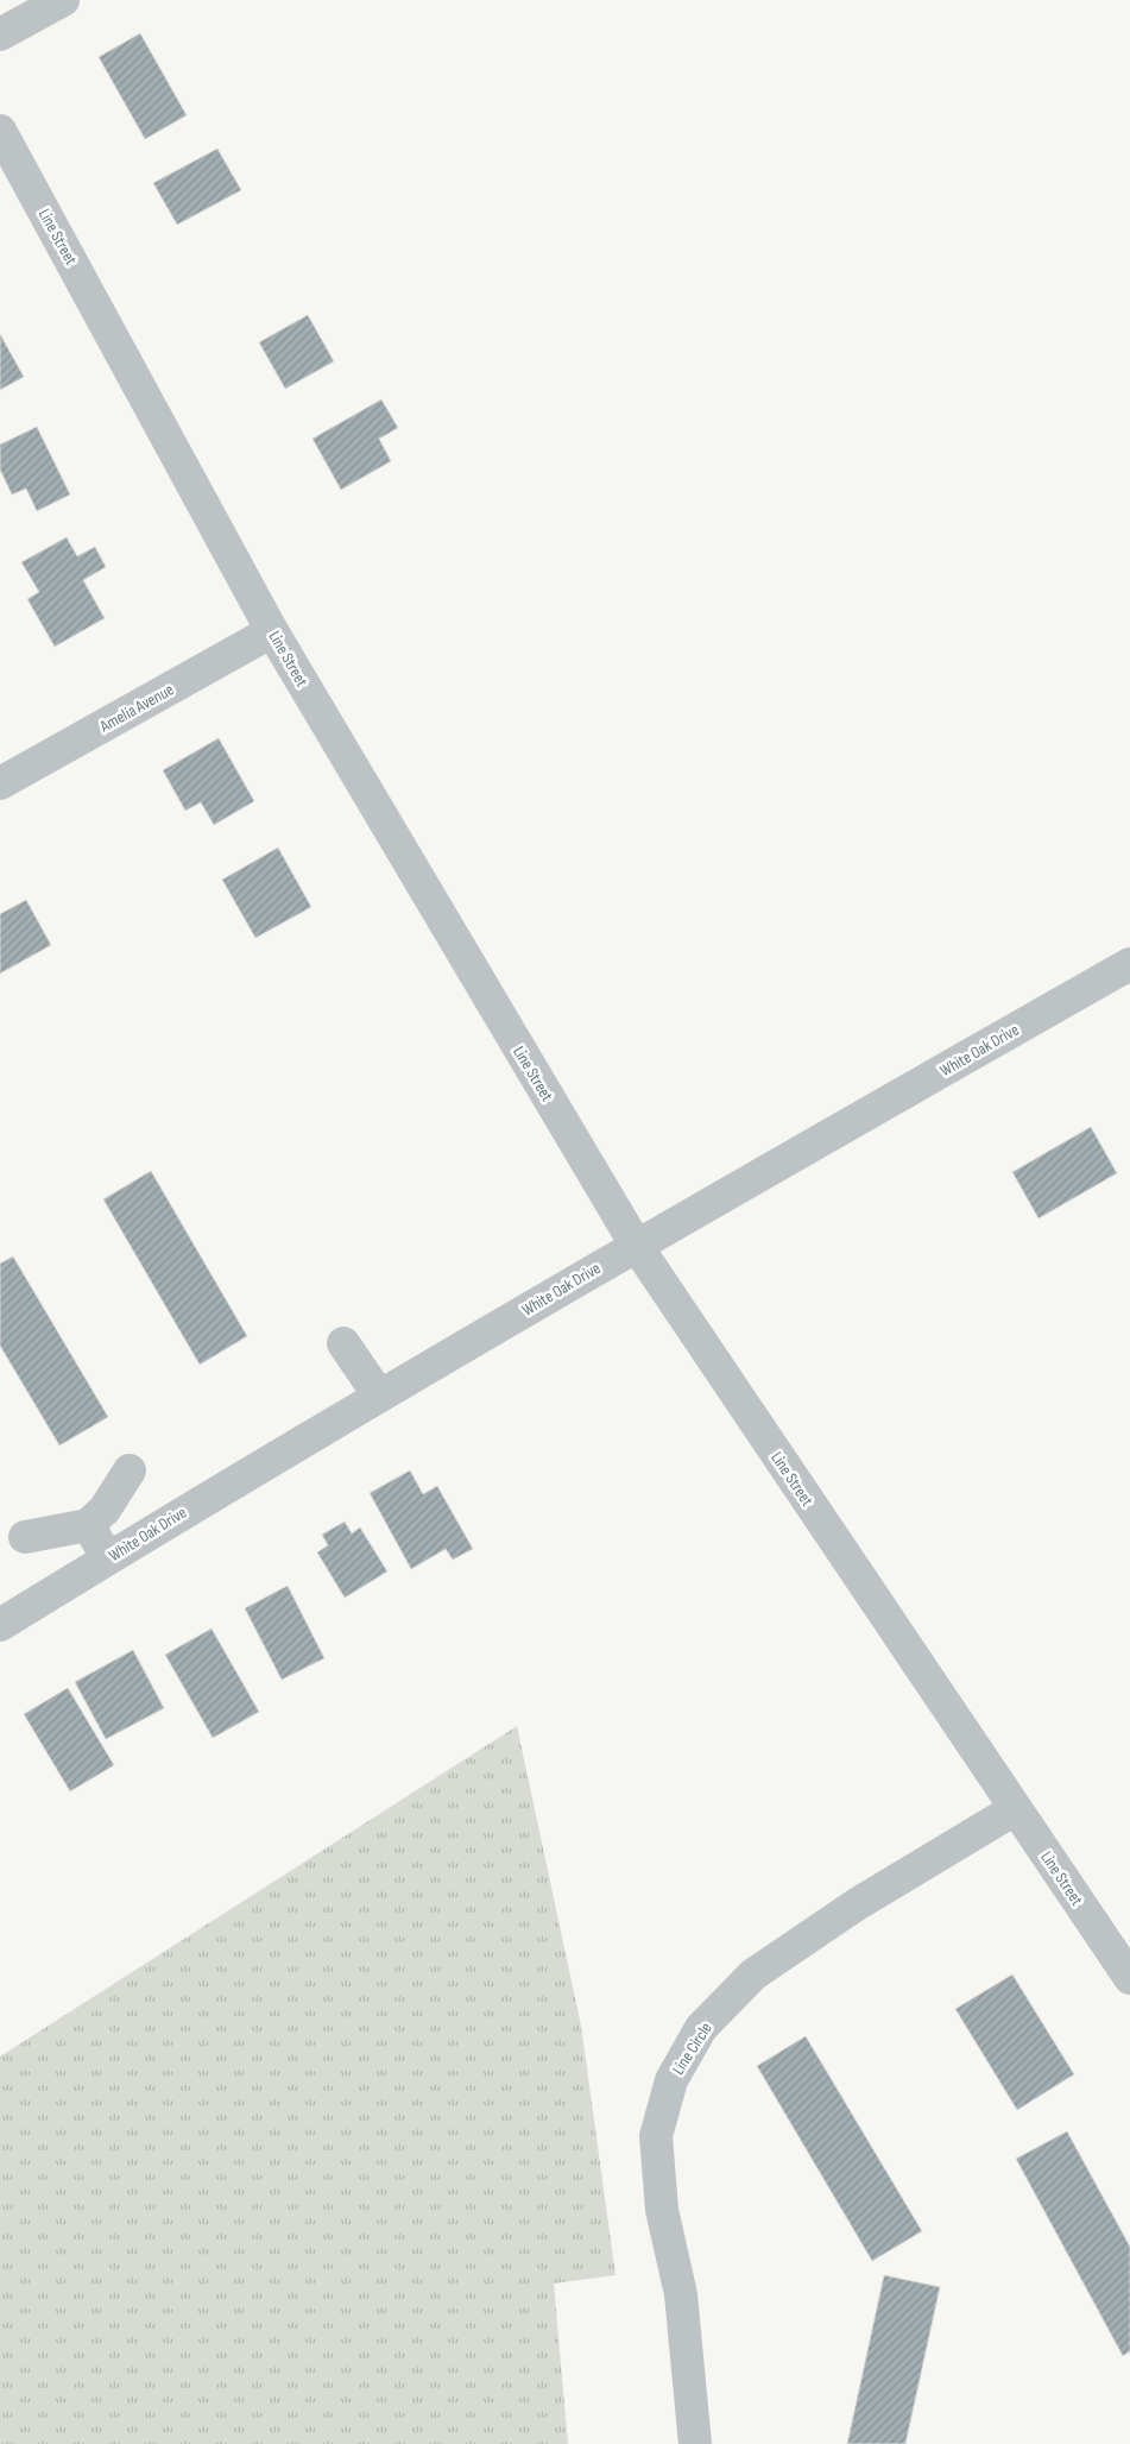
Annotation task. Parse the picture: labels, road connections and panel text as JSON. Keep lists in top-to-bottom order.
{
  "streets": {
    "street": [
      "Line Street",
      "Amelia Avenue",
      "White Oak Drive",
      "Line Circle"
    ]
  },
  "crossings": [
    ["Line Street", "Amelia Avenue"],
    ["Line Street", "White Oak Drive"],
    ["Line Street", "Line Circle"]
  ]
}
